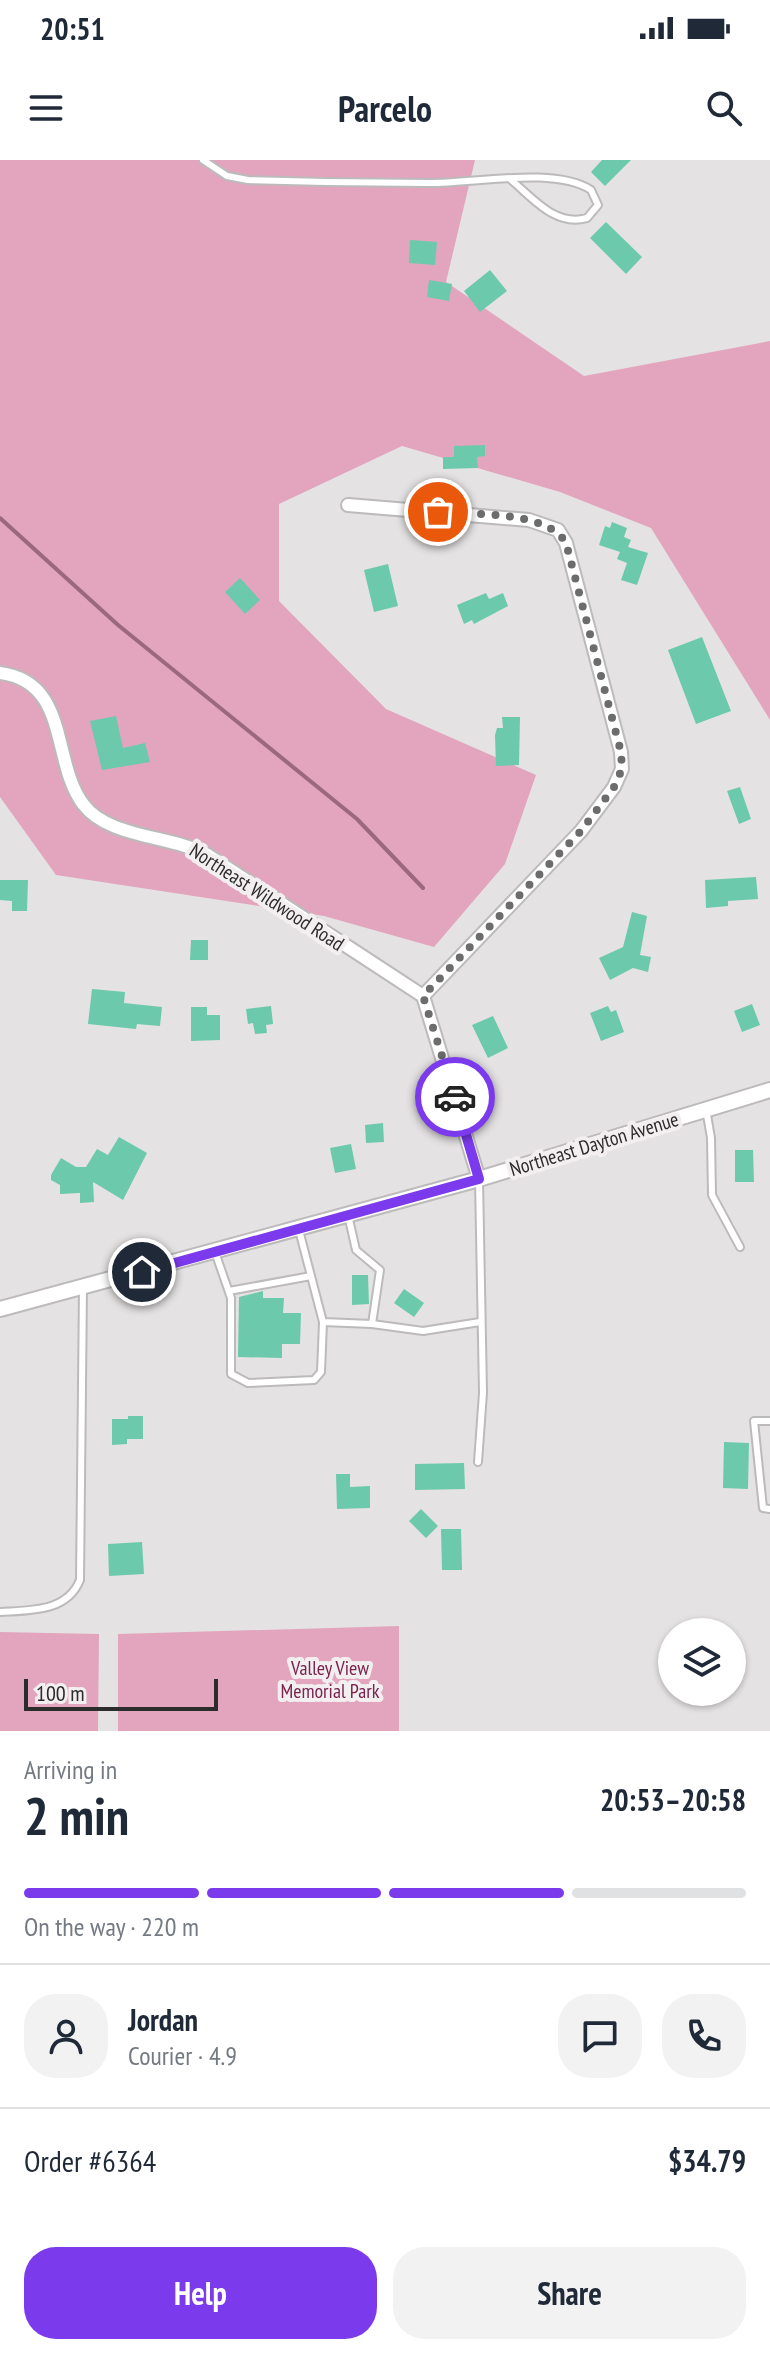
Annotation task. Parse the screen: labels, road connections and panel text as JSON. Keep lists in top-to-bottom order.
{
  "streets": {
    "street": ["Northeast Wildwood Road", "Northeast Dayton Avenue"]
  },
  "parks": ["Valley View Memorial Park"],
  "scale_bar": "100 m",
  "page": {
    "status": "20:51",
    "header": "Parcelo",
    "scale": "100 m",
    "heading": ["2 min", "Arriving in", "20:53–20:58"],
    "panel": [
      "Jordan",
      "Courier · 4.9",
      "Order #6364",
      "$34.79"
    ],
    "bar": "On the way · 220 m",
    "buttons": ["Help", "Share"]
  }
}
